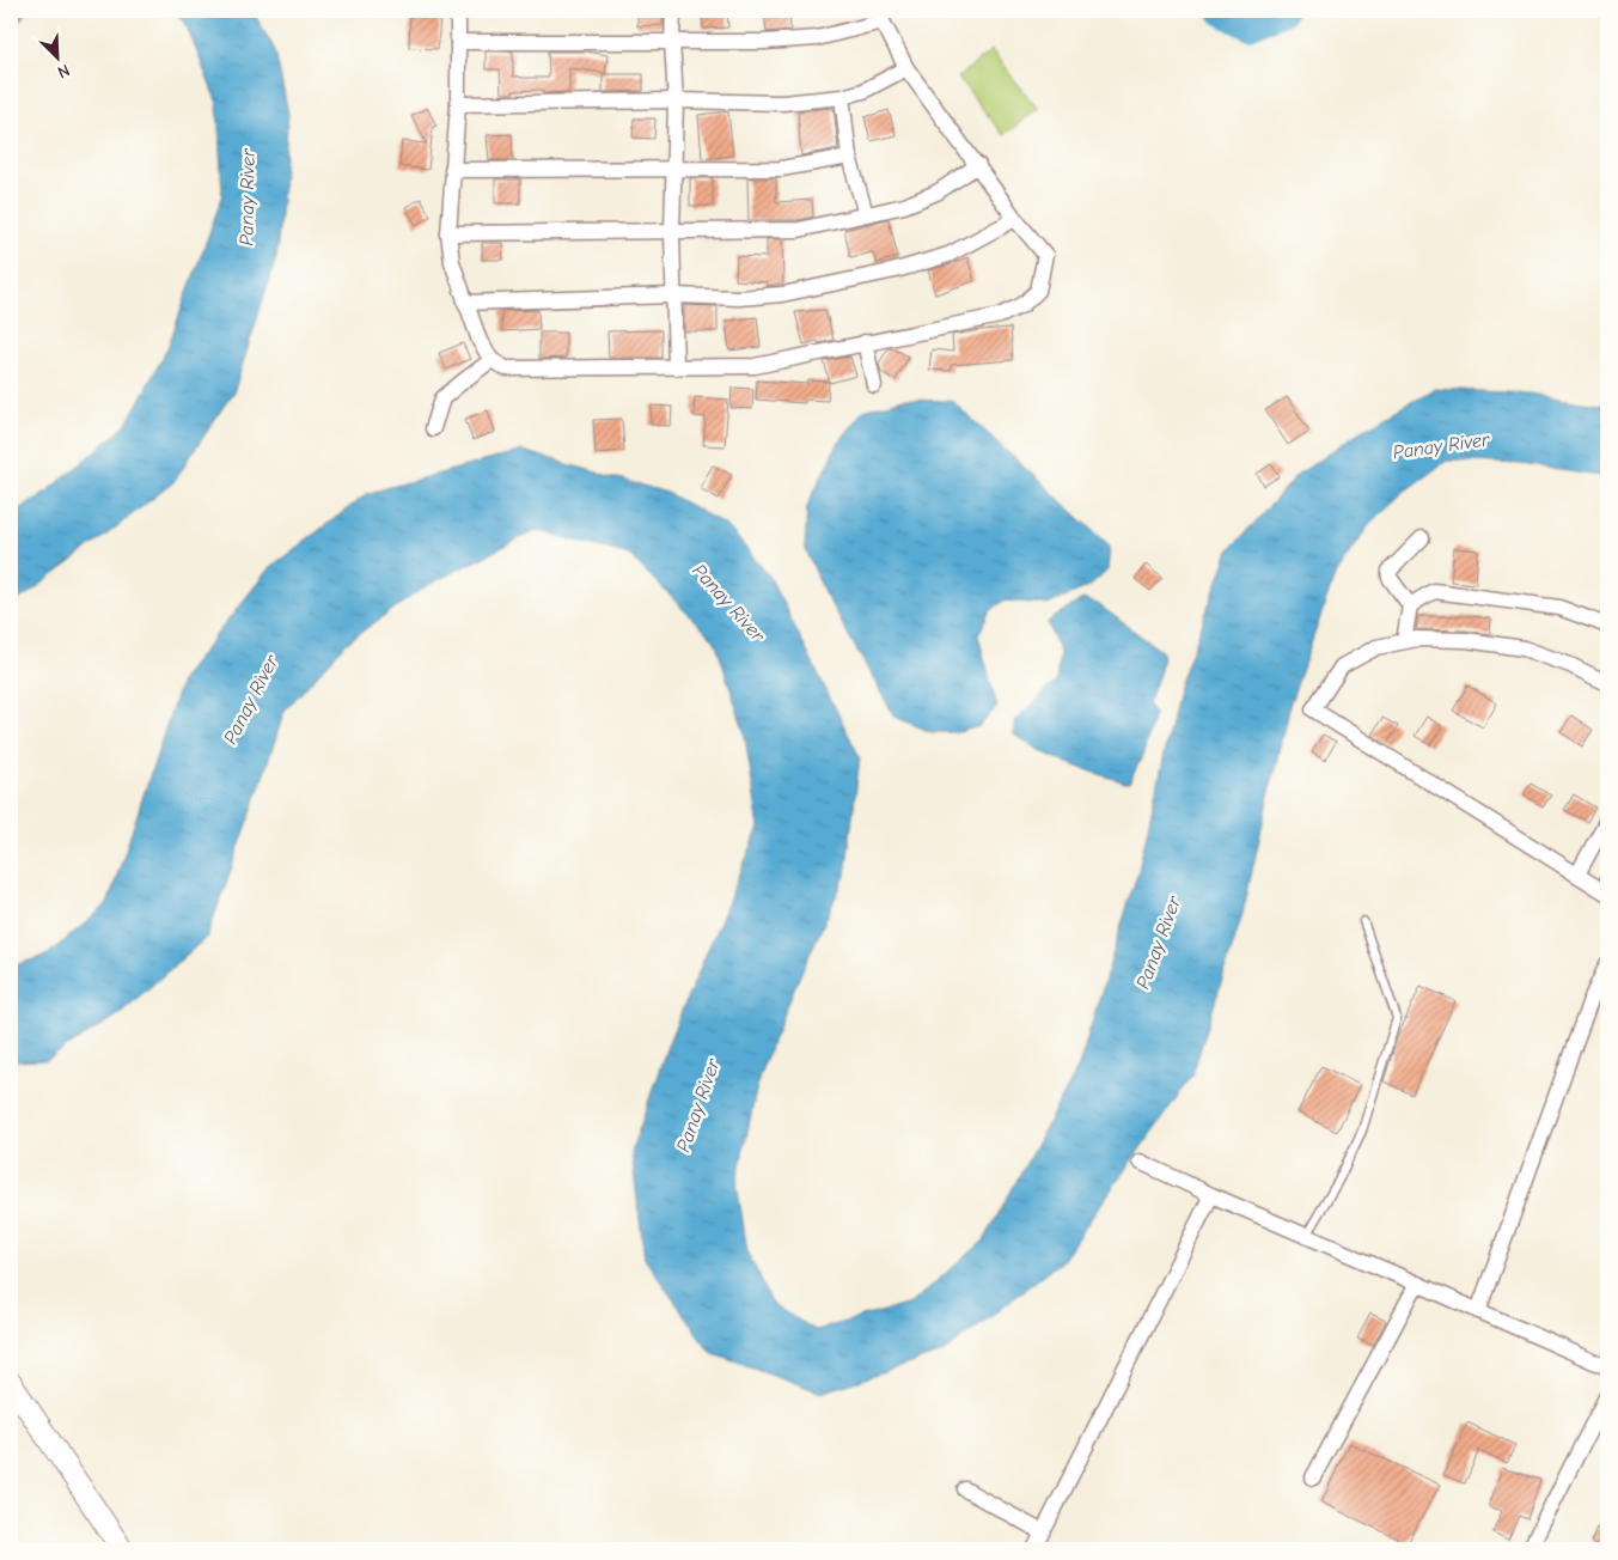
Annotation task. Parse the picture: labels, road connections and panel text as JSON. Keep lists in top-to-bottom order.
{
  "water": ["Panay River"],
  "north": "bottom right"
}
